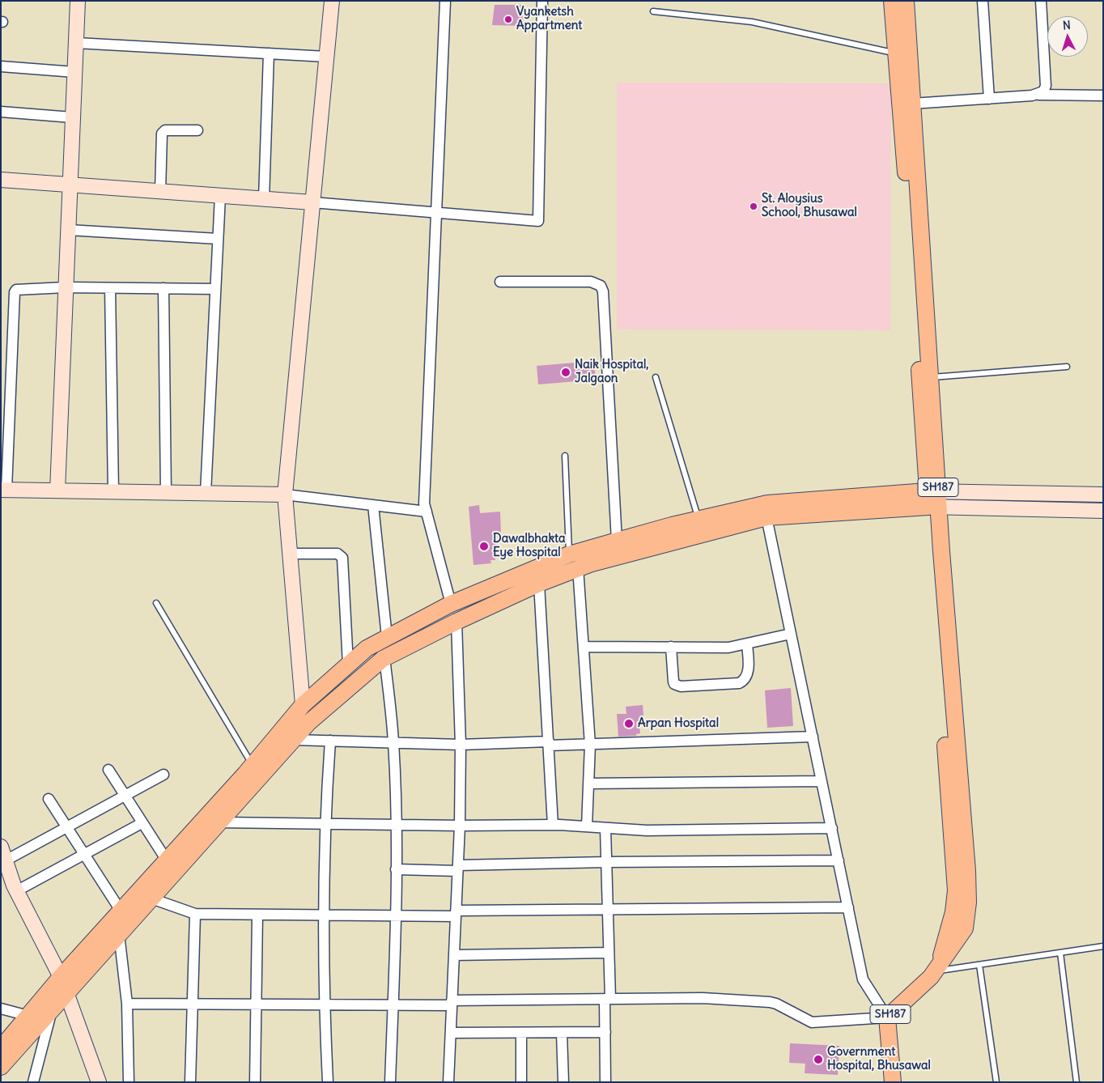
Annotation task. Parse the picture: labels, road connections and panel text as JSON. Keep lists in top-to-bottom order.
{
  "streets": {
    "main road": ["SH187"]
  },
  "places": [
    "Vyanketsh Appartment",
    "St. Aloysius School, Bhusawal",
    "Naik Hospital, Jalgaon",
    "Dawalbhakta Eye Hospital",
    "Arpan Hospital",
    "Government Hospital, Bhusawal"
  ],
  "north": "top"
}
